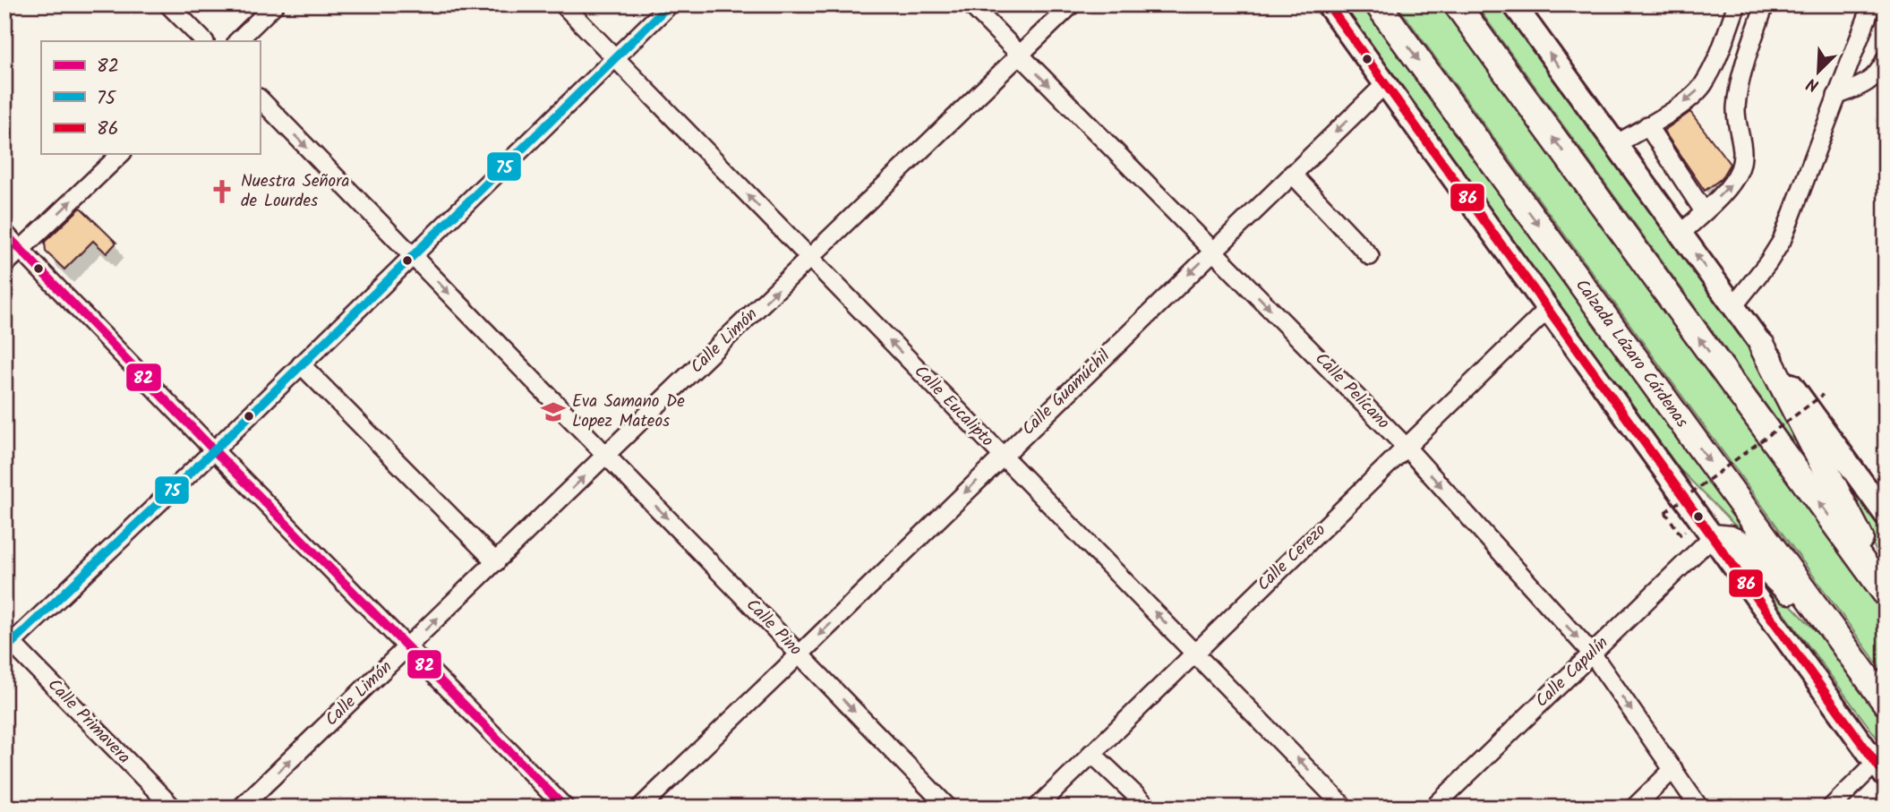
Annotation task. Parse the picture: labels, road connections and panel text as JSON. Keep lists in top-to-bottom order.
{
  "streets": {
    "highway": ["Calzada Lázaro Cárdenas"],
    "street": [
      "Calle Limón",
      "Calle Pelícano",
      "Calle Guamúchil",
      "Calle Eucalipto",
      "Calle Cerezo",
      "Calle Pino",
      "Calle Capulín",
      "Calle Primavera"
    ]
  },
  "crossings": [
    ["Calle Limón", "Calle Pelícano"],
    ["Calle Limón", "Calle Eucalipto"],
    ["Calle Limón", "Calle Pino"],
    ["Calle Pelícano", "Calle Guamúchil"],
    ["Calle Pelícano", "Calle Cerezo"],
    ["Calle Pelícano", "Calle Capulín"],
    ["Calle Guamúchil", "Calle Eucalipto"],
    ["Calle Guamúchil", "Calle Pino"],
    ["Calle Eucalipto", "Calle Cerezo"]
  ],
  "one_way": [
    "Calle Limón",
    "Calle Pelícano",
    "Calle Guamúchil",
    "Calle Eucalipto",
    "Calle Pino"
  ],
  "places": {
    "church": ["Nuestra Señora de Lourdes"],
    "school or university": ["Eva Samano De Lopez Mateos"]
  },
  "lines": ["transit line 75", "transit line 86", "transit line 82"],
  "legend": ["82", "75", "86"],
  "north": "bottom left"
}
